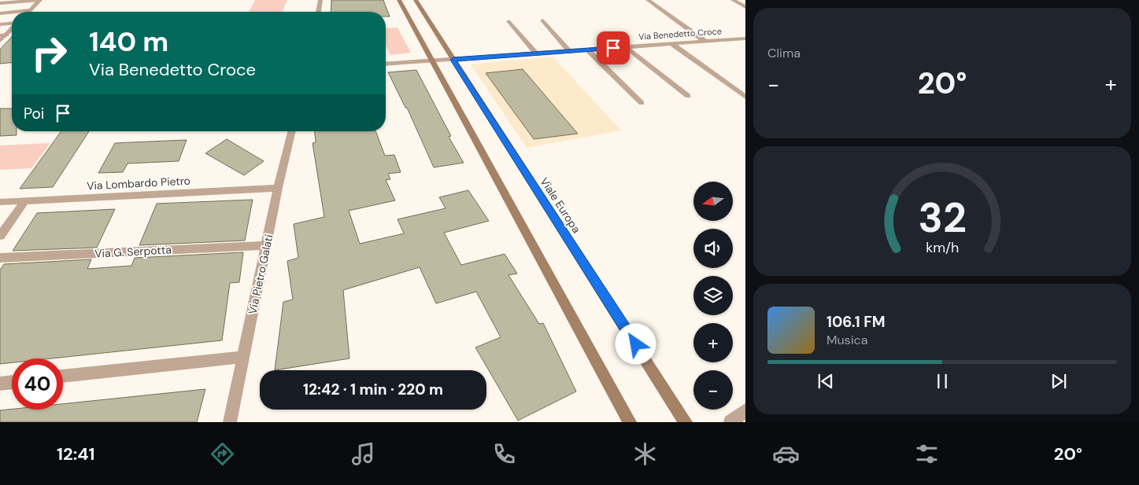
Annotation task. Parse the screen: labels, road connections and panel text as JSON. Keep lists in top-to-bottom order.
{
  "streets": {
    "street": [
      "Via Benedetto Croce",
      "Via Lombardo Pietro",
      "Viale Europa",
      "Via G. Serpotta",
      "Via Pietro Galati"
    ]
  },
  "crossings": [
    ["Via Benedetto Croce", "Viale Europa"],
    ["Via Lombardo Pietro", "Via Pietro Galati"],
    ["Via G. Serpotta", "Via Pietro Galati"]
  ],
  "north": "left",
  "page": {
    "tile": "Clima",
    "turn": ["140 m", "Via Benedetto Croce"],
    "heat": ["−", "20°", "+"],
    "then": "Poi",
    "map_buttons": ["+", "−"],
    "song": ["106.1 FM", "Musica"],
    "limit": "40",
    "trip": "12:42 · 1 min · 220 m",
    "tabs": ["12:41", "20°"],
    "gauge": ["32", "km/h"]
  }
}
